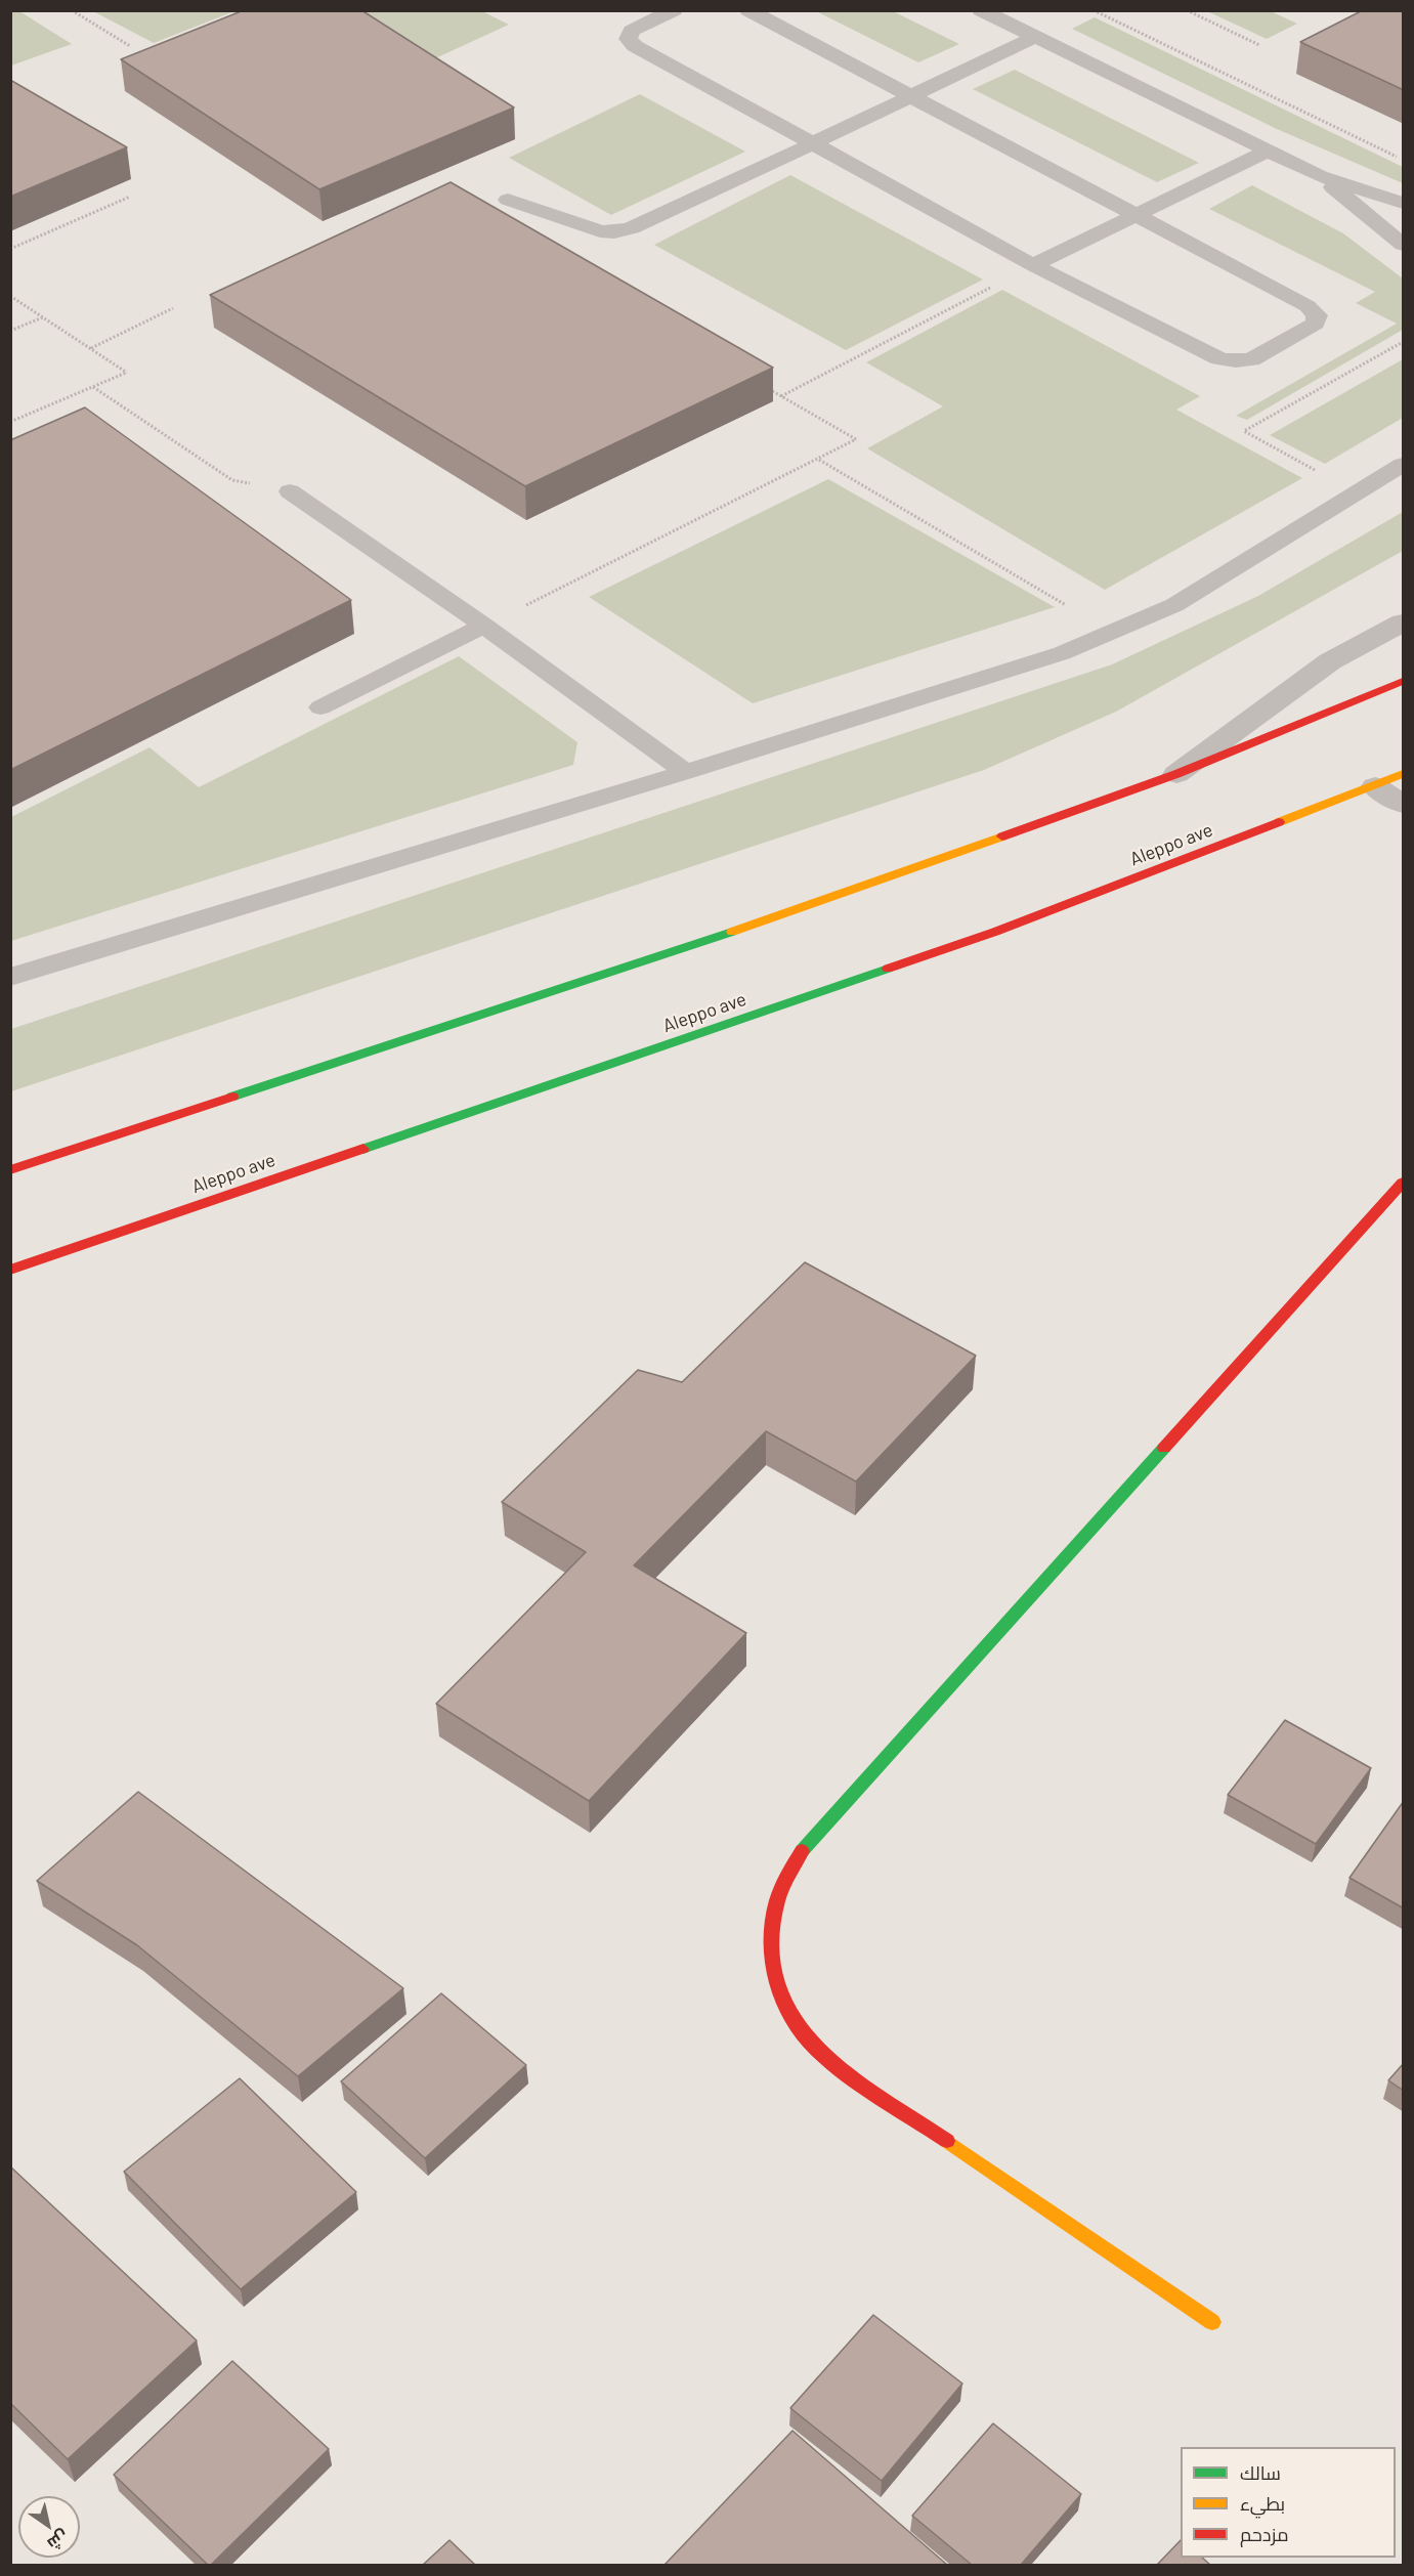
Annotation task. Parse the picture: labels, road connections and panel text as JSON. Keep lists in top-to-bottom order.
{
  "streets": {
    "main road": ["Aleppo ave"]
  },
  "legend": ["سالك", "بطيء", "مزدحم"],
  "north": "bottom right"
}
